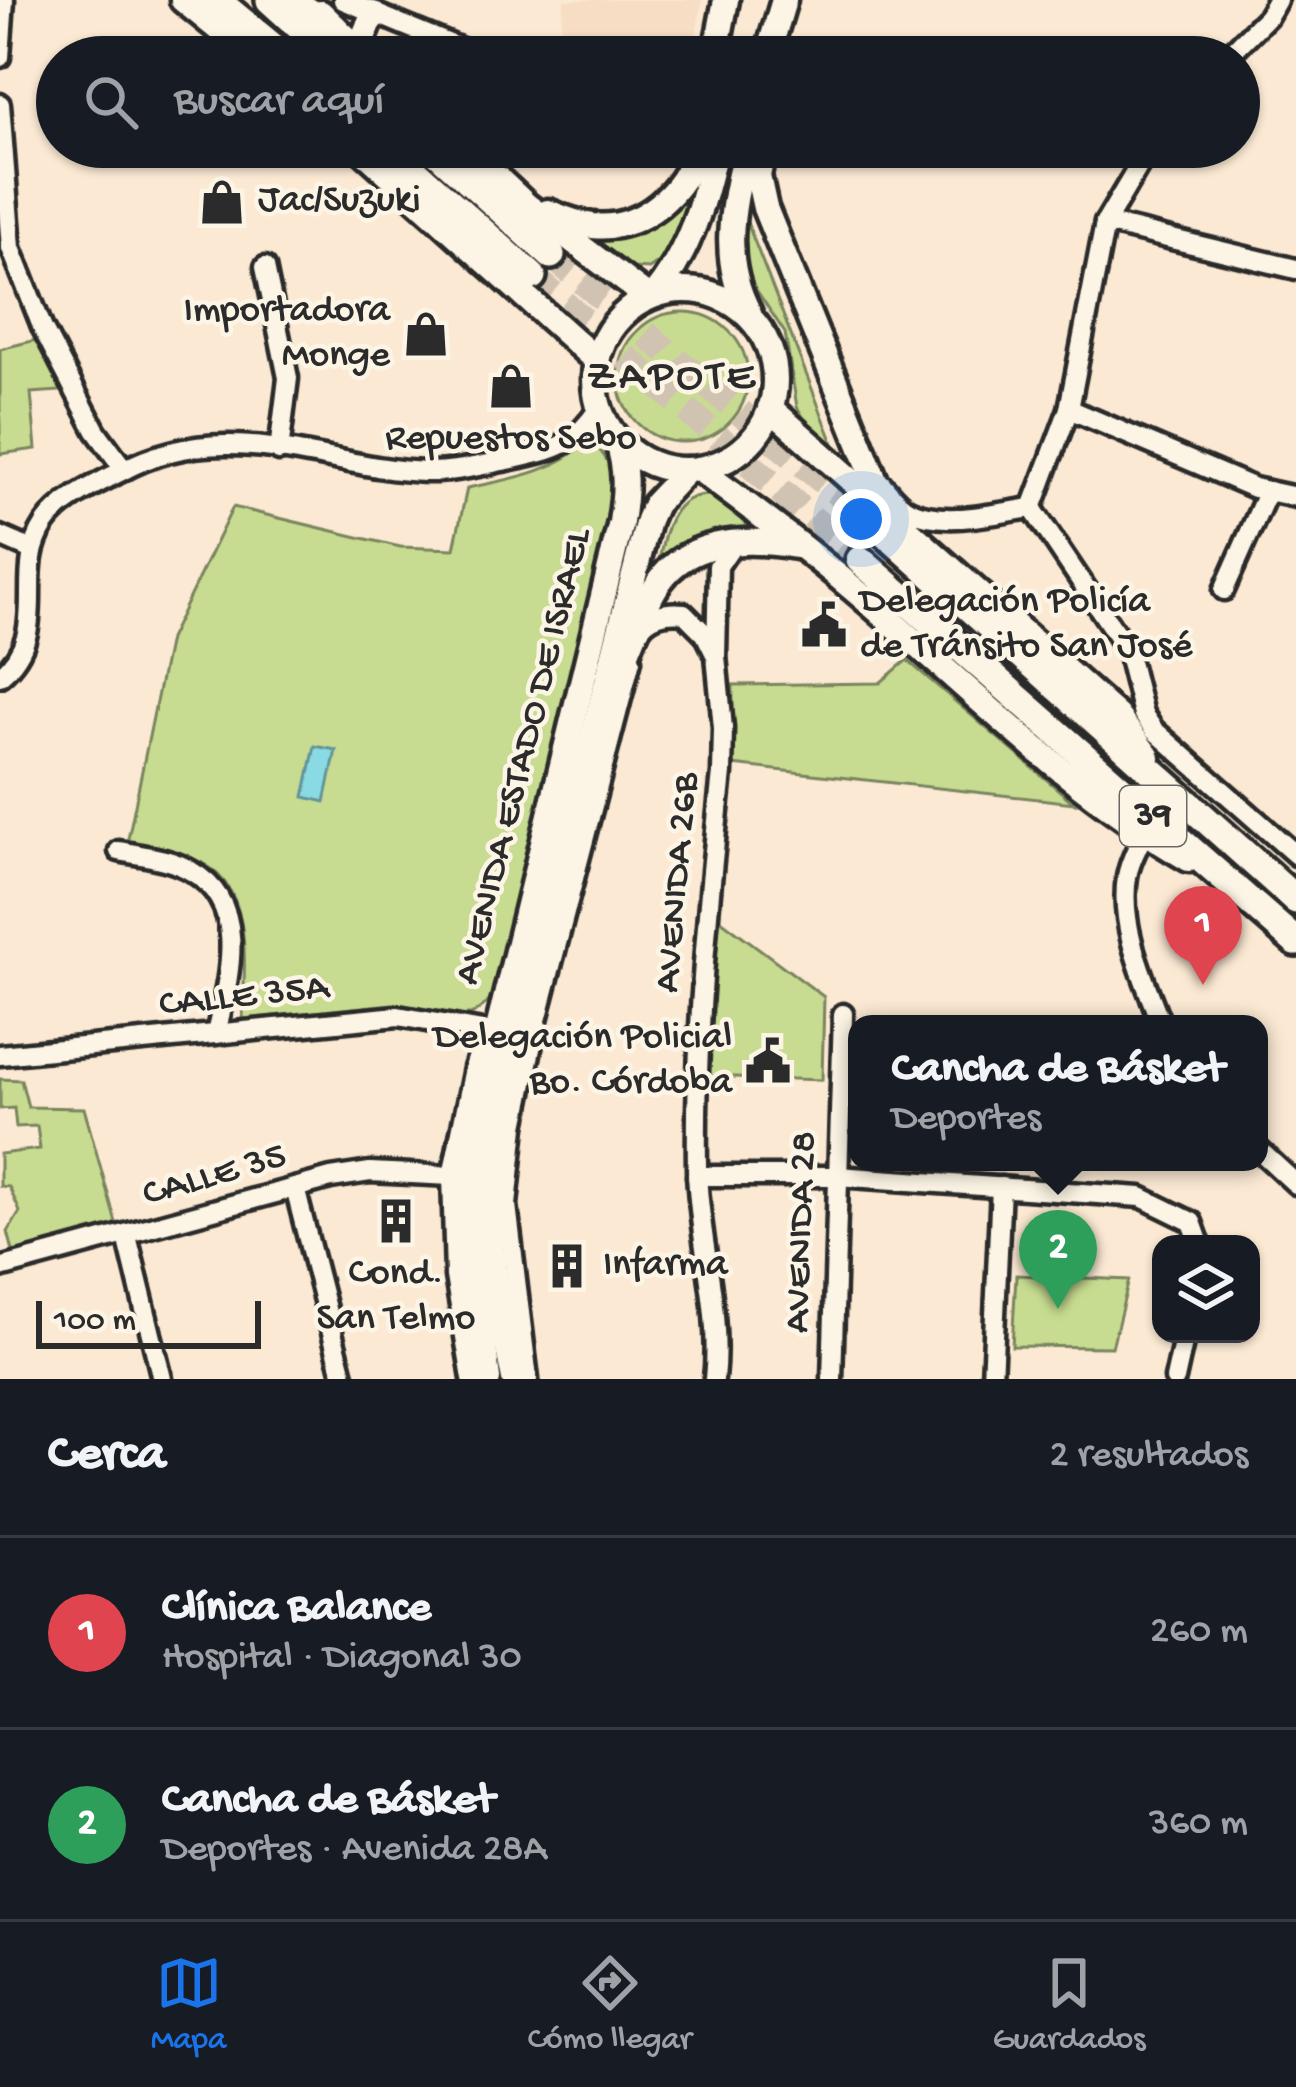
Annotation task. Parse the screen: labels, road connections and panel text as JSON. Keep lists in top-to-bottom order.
{
  "streets": {
    "highway": ["39"],
    "main road": ["AVENIDA ESTADO DE ISRAEL"],
    "street": [
      "AVENIDA 26B",
      "CALLE 35A",
      "CALLE 35",
      "AVENIDA 28"
    ]
  },
  "crossings": [
    ["AVENIDA ESTADO DE ISRAEL", "CALLE 35A"]
  ],
  "districts": ["ZAPOTE"],
  "places": {
    "shop": ["Jac/Suzuki", "Importadora Monge", "Repuestos Sebo"],
    "public building": ["Delegación Policía de Tránsito San José", "Delegación Policial Bo. Córdoba"],
    "building": ["Cond. San Telmo", "Infarma"]
  },
  "scale_bar": "100 m",
  "page": {
    "search": "Buscar aquí",
    "pins": ["1", "2"],
    "popup": ["Cancha de Básket", "Deportes"],
    "scale": "100 m",
    "heading": ["Cerca", "2 resultados"],
    "list": [
      {
        "mark": "1",
        "name": "Clínica Balance",
        "note": "Hospital · Diagonal 30",
        "value": "260 m"
      },
      {
        "mark": "2",
        "name": "Cancha de Básket",
        "note": "Deportes · Avenida 28A",
        "value": "360 m"
      }
    ],
    "nav": ["Mapa", "Cómo llegar", "Guardados"]
  }
}
